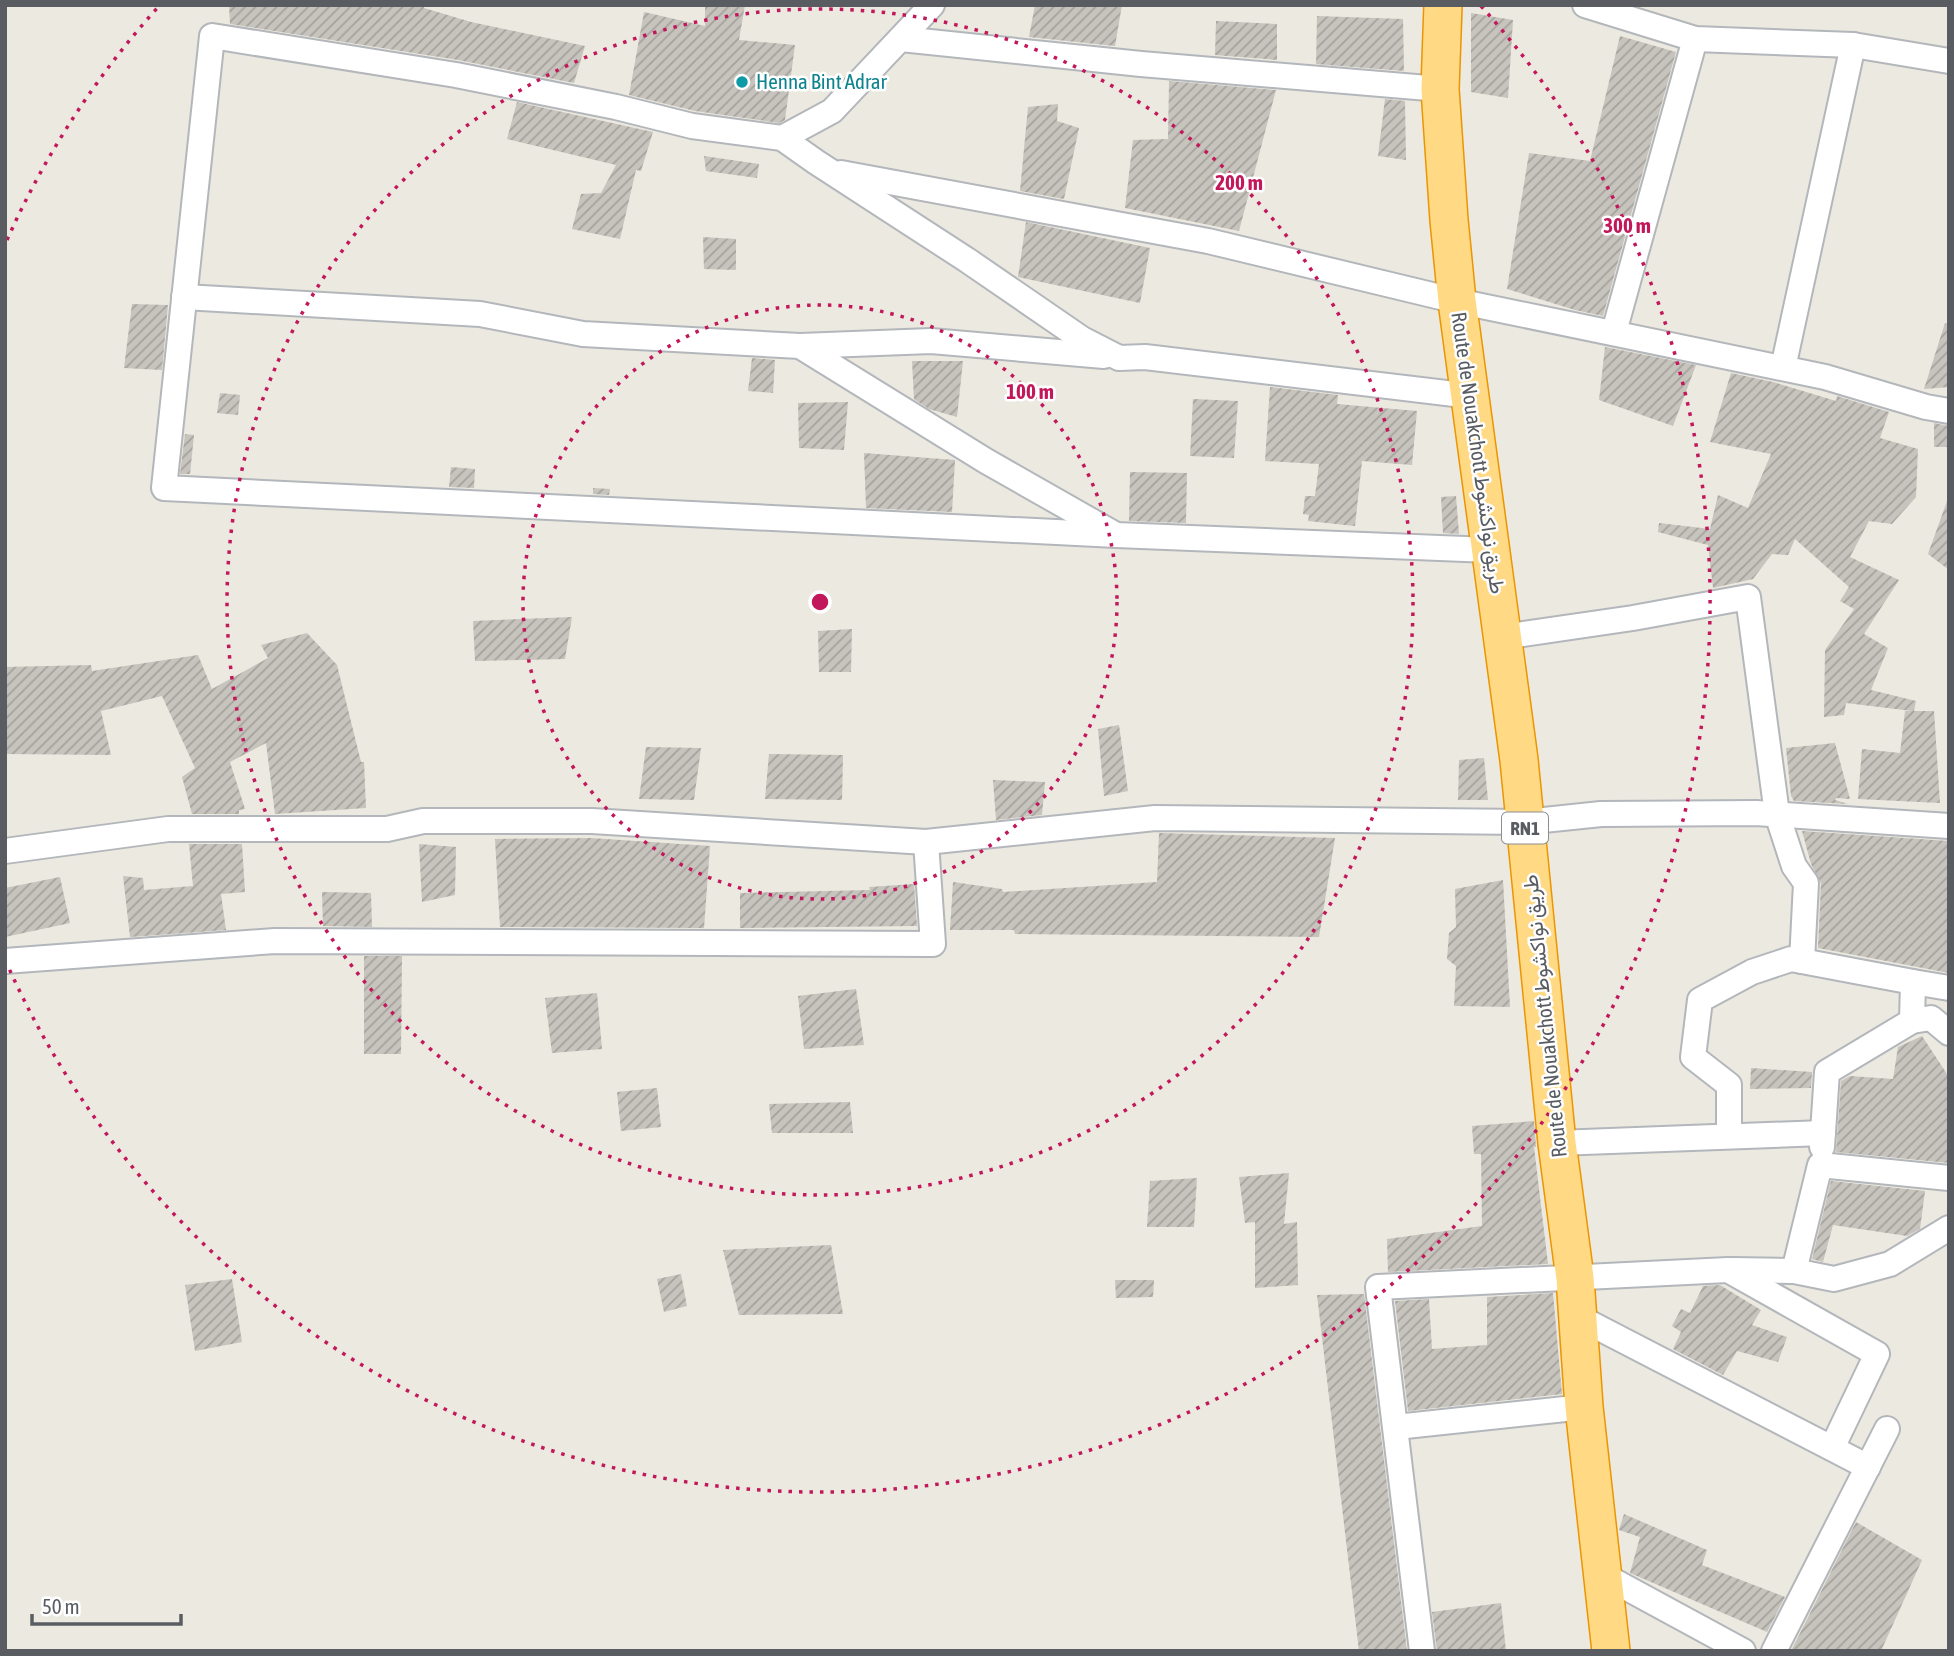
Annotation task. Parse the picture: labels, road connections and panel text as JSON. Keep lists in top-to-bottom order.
{
  "streets": {
    "highway": ["Route de Nouakchott طريق نواكشوط", "RN1"]
  },
  "places": ["Henna Bint Adrar"],
  "scale_bar": "50 m",
  "rings": ["200 m", "300 m", "100 m"]
}
